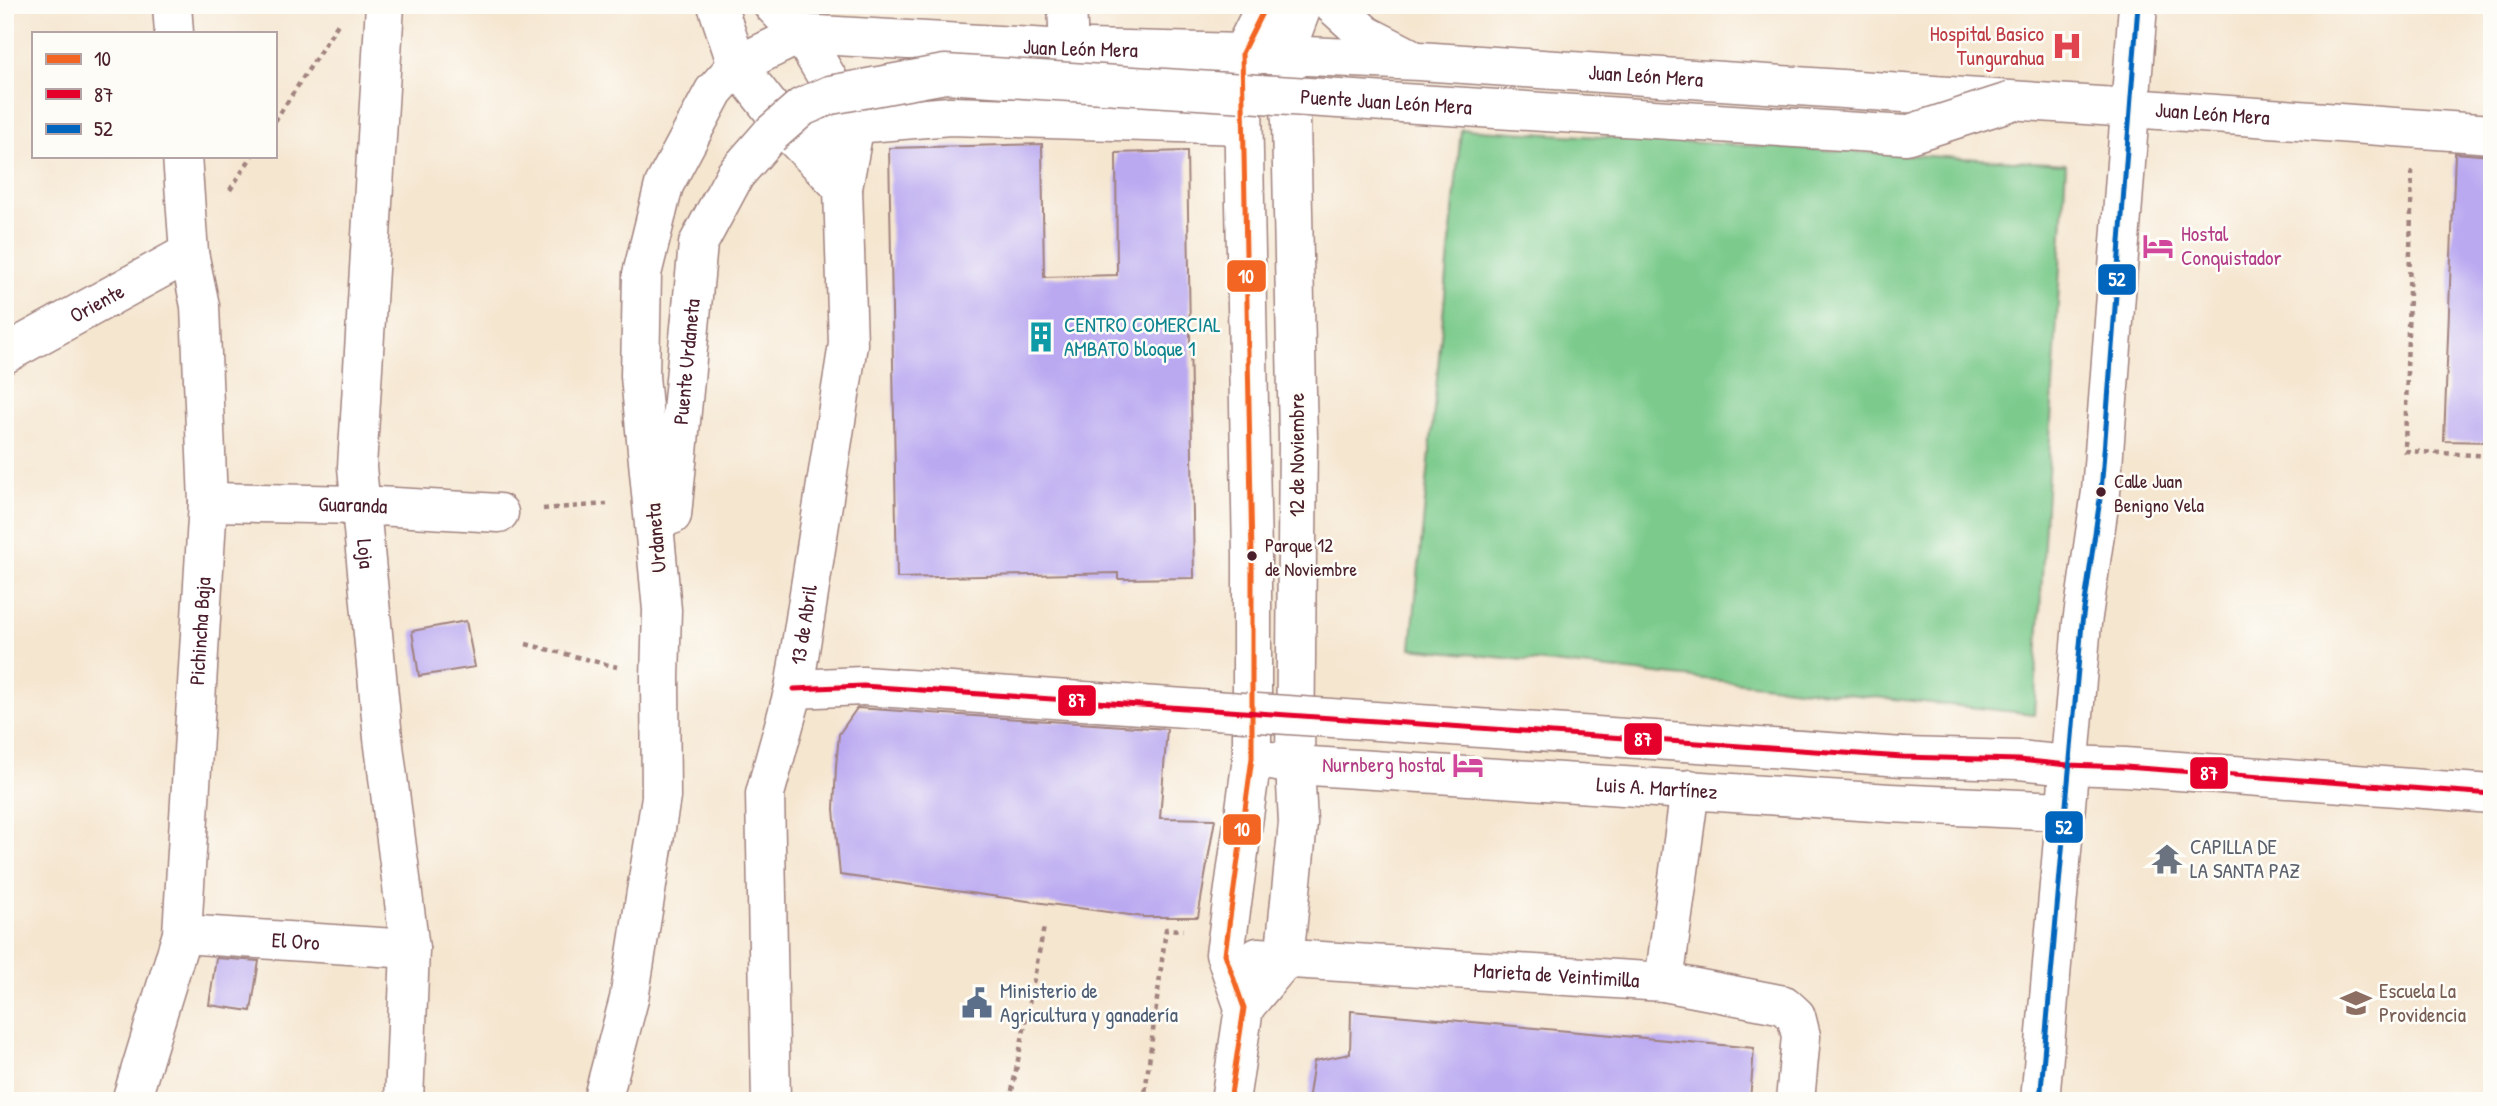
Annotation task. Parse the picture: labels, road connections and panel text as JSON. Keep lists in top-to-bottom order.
{
  "streets": {
    "street": [
      "Juan León Mera",
      "Puente Juan León Mera",
      "Oriente",
      "Puente Urdaneta",
      "12 de Noviembre",
      "Guaranda",
      "Urdaneta",
      "Loja",
      "13 de Abril",
      "Pichincha Baja",
      "Luis A. Martínez",
      "El Oro",
      "Marieta de Veintimilla"
    ]
  },
  "crossings": [
    ["Juan León Mera", "Puente Juan León Mera"],
    ["Juan León Mera", "12 de Noviembre"],
    ["Juan León Mera", "Urdaneta"],
    ["Puente Juan León Mera", "Puente Urdaneta"],
    ["Oriente", "Pichincha Baja"],
    ["Puente Urdaneta", "Urdaneta"],
    ["12 de Noviembre", "Luis A. Martínez"],
    ["12 de Noviembre", "Marieta de Veintimilla"],
    ["Guaranda", "Loja"],
    ["Guaranda", "Pichincha Baja"],
    ["Loja", "El Oro"],
    ["Pichincha Baja", "El Oro"]
  ],
  "places": {
    "hospital": ["Hospital Basico Tungurahua"],
    "hotel": ["Hostal Conquistador", "Nurnberg hostal"],
    "building": ["CENTRO COMERCIAL AMBATO bloque 1"],
    "other": ["Calle Juan Benigno Vela", "Parque 12 de Noviembre"],
    "temple": ["CAPILLA DE LA SANTA PAZ"],
    "public building": ["Ministerio de Agricultura y ganadería"],
    "school or university": ["Escuela La Providencia"]
  },
  "lines": ["transit line 10", "transit line 52", "transit line 87"],
  "legend": ["10", "87", "52"]
}
